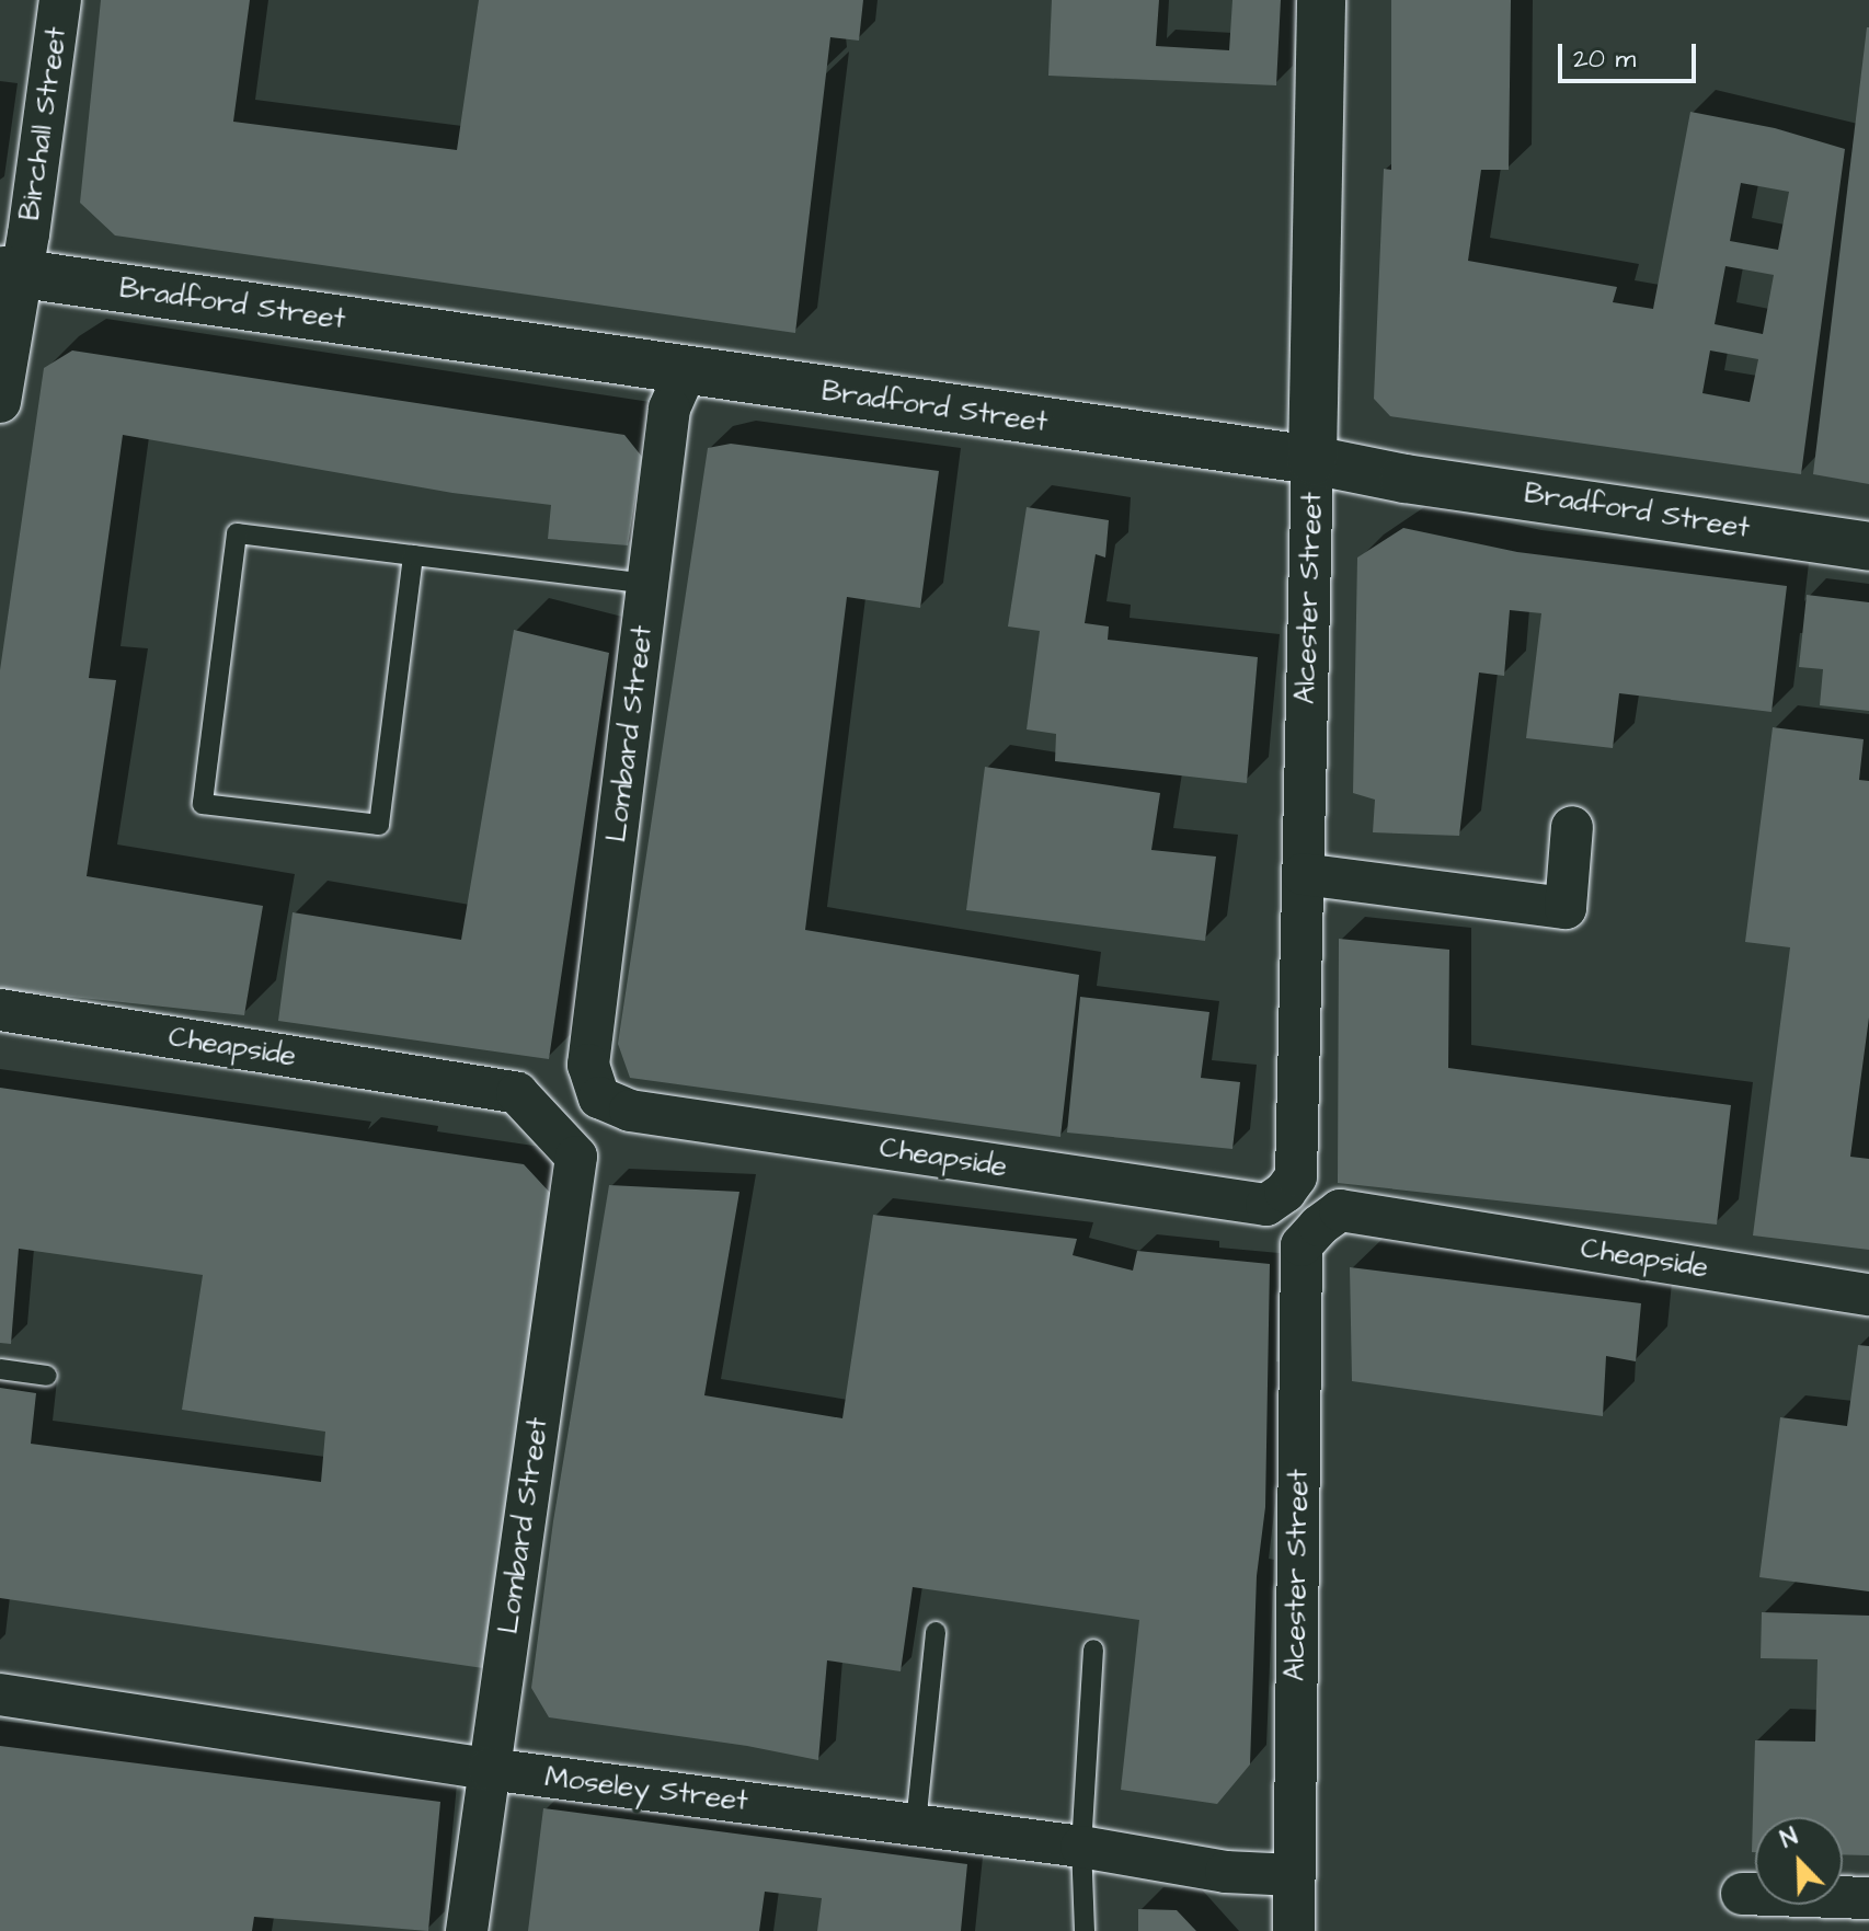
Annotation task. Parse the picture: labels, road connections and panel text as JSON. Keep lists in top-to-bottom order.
{
  "streets": {
    "street": [
      "Birchall Street",
      "Bradford Street",
      "Alcester Street",
      "Lombard Street",
      "Cheapside",
      "Moseley Street"
    ]
  },
  "crossings": [
    ["Birchall Street", "Bradford Street"],
    ["Bradford Street", "Alcester Street"],
    ["Bradford Street", "Lombard Street"],
    ["Alcester Street", "Cheapside"],
    ["Alcester Street", "Moseley Street"],
    ["Lombard Street", "Cheapside"],
    ["Lombard Street", "Moseley Street"]
  ],
  "scale_bar": "20 m",
  "north": "top left"
}
